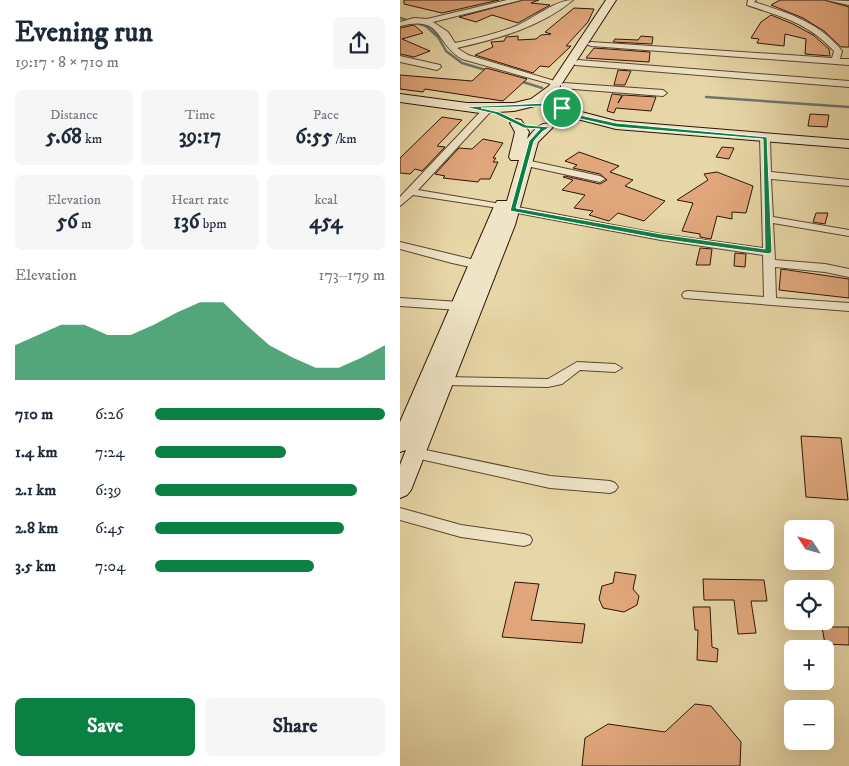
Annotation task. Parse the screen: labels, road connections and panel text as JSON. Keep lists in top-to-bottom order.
{
  "north": "top left",
  "page": {
    "heading": ["Evening run", "19:17 · 8 × 710 m"],
    "stats": [
      ["Distance", "5.68 km"],
      ["Time", "39:17"],
      ["Pace", "6:55 /km"],
      ["Elevation", "56 m"],
      ["Heart rate", "136 bpm"],
      ["kcal", "454"]
    ],
    "chart": ["Elevation", "173–179 m"],
    "list": [
      {
        "name": "710 m",
        "note": "6:26"
      },
      {
        "name": "1.4 km",
        "note": "7:24"
      },
      {
        "name": "2.1 km",
        "note": "6:39"
      },
      {
        "name": "2.8 km",
        "note": "6:45"
      },
      {
        "name": "3.5 km",
        "note": "7:04"
      }
    ],
    "map_buttons": ["+", "−"],
    "buttons": ["Save", "Share"]
  }
}
